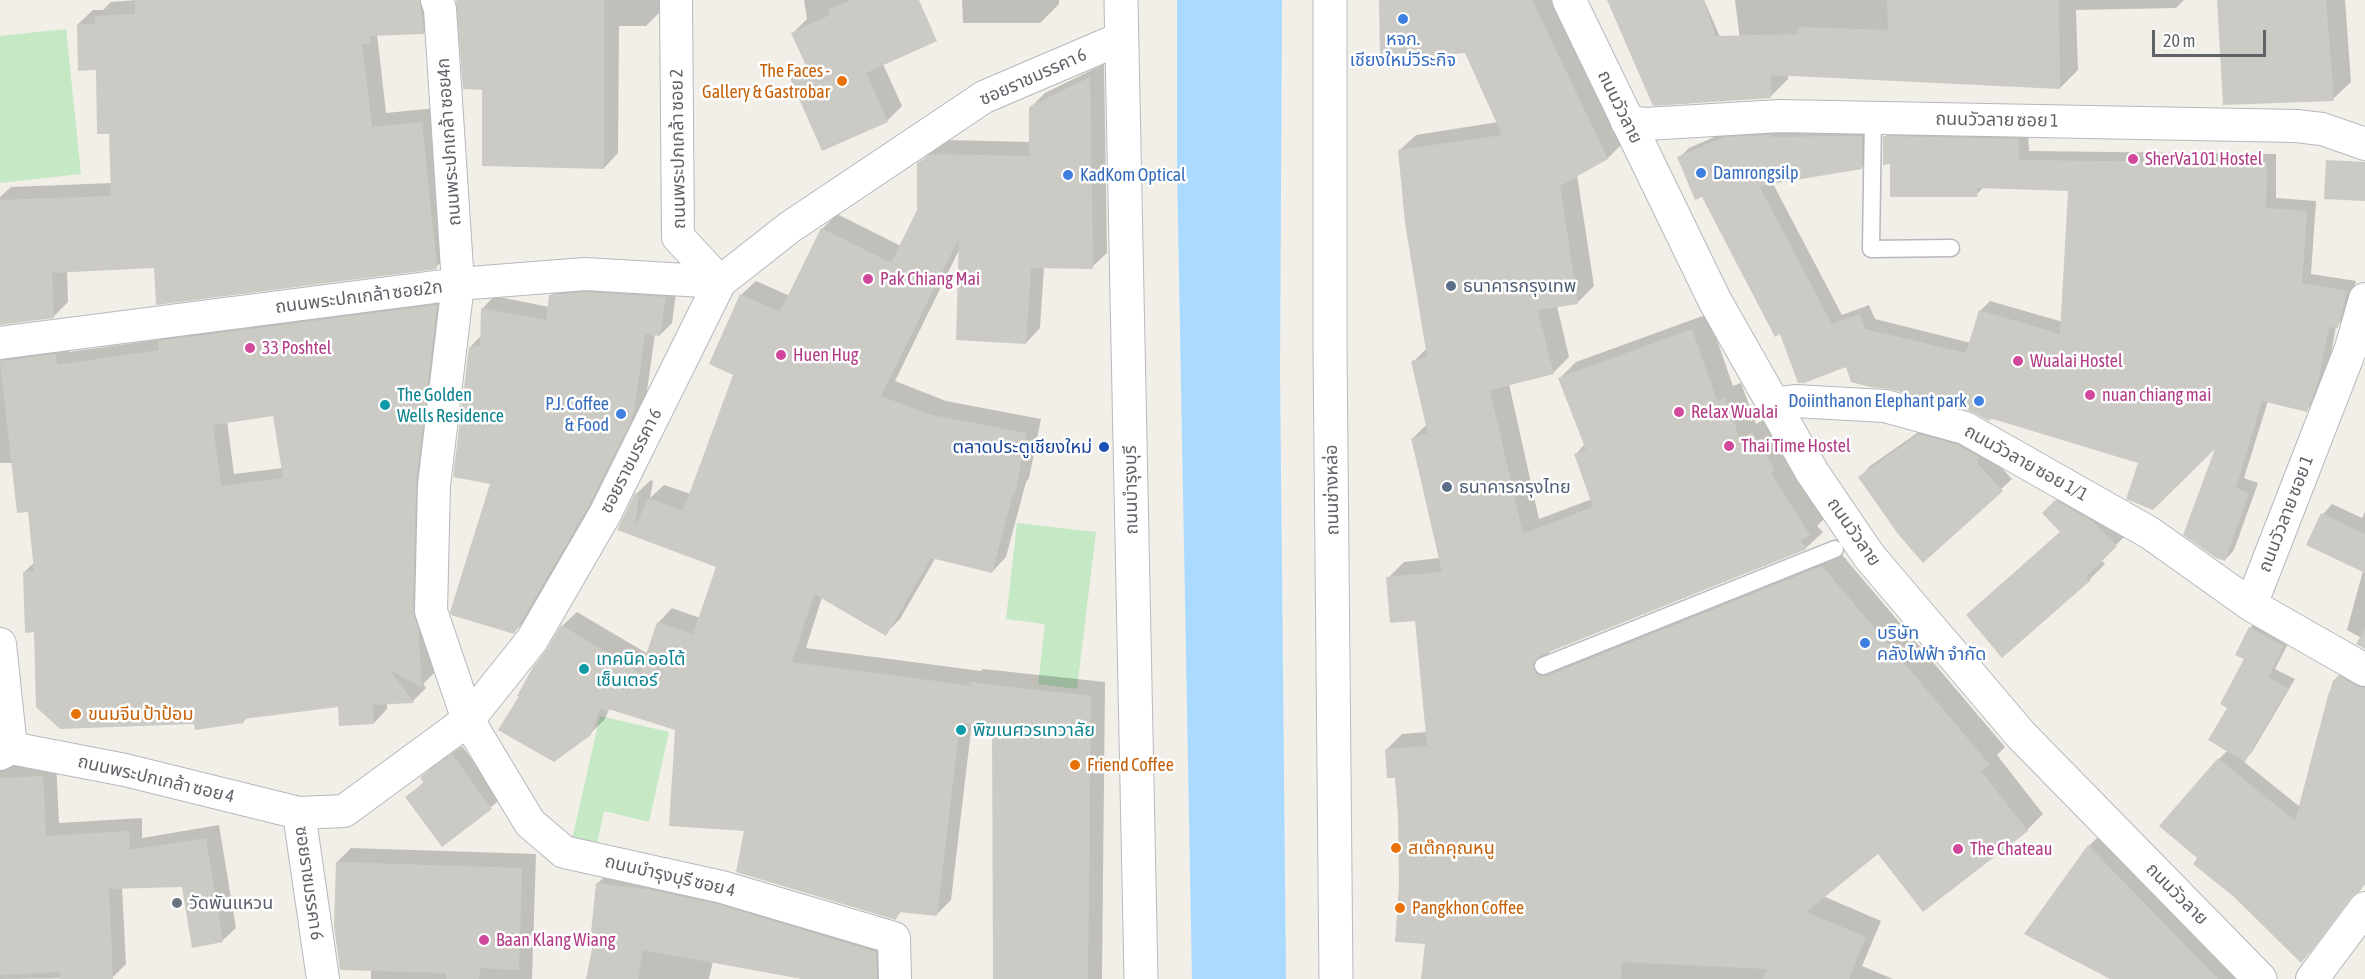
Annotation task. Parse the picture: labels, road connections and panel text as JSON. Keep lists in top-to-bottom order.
{
  "streets": {
    "main road": ["ถนนวัวลาย", "ถนนบำรุงบุรี", "ถนนช่างหล่อ"],
    "street": [
      "ซอยราชมรรคา 6",
      "ถนนวัวลาย ซอย 1",
      "ถนนพระปกเกล้า ซอย4ก",
      "ถนนพระปกเกล้า ซอย 2",
      "ถนนพระปกเกล้า ซอย2ก",
      "ถนนวัวลาย ซอย 1/1",
      "ถนนพระปกเกล้า ซอย 4",
      "ถนนบำรุงบุรี ซอย 4"
    ]
  },
  "crossings": [
    ["ซอยราชมรรคา 6", "ถนนพระปกเกล้า ซอย4ก"],
    ["ซอยราชมรรคา 6", "ถนนพระปกเกล้า ซอย 2"],
    ["ซอยราชมรรคา 6", "ถนนพระปกเกล้า ซอย2ก"],
    ["ซอยราชมรรคา 6", "ถนนบำรุงบุรี"],
    ["ซอยราชมรรคา 6", "ถนนพระปกเกล้า ซอย 4"],
    ["ซอยราชมรรคา 6", "ถนนบำรุงบุรี ซอย 4"],
    ["ถนนวัวลาย", "ถนนวัวลาย ซอย 1"],
    ["ถนนวัวลาย", "ถนนวัวลาย ซอย 1/1"],
    ["ถนนวัวลาย ซอย 1", "ถนนวัวลาย ซอย 1/1"],
    ["ถนนพระปกเกล้า ซอย4ก", "ถนนพระปกเกล้า ซอย2ก"],
    ["ถนนพระปกเกล้า ซอย4ก", "ถนนบำรุงบุรี ซอย 4"],
    ["ถนนพระปกเกล้า ซอย 2", "ถนนพระปกเกล้า ซอย2ก"]
  ],
  "places": [
    "หจก. เชียงใหม่วีระกิจ",
    "The Faces - Gallery & Gastrobar",
    "SherVa101 Hostel",
    "Damrongsilp",
    "KadKom Optical",
    "Pak Chiang Mai",
    "ธนาคารกรุงเทพ",
    "33 Poshtel",
    "Huen Hug",
    "Wualai Hostel",
    "nuan chiang mai",
    "Doiinthanon Elephant park",
    "The Golden Wells Residence",
    "Relax Wualai",
    "P.J. Coffee & Food",
    "Thai Time Hostel",
    "ตลาดประตูเชียงใหม่",
    "ธนาคารกรุงไทย",
    "บริษัท คลังไฟฟ้า จำกัด",
    "เทคนิค ออโต้ เซ็นเตอร์",
    "ขนมจีน ป้าป้อม",
    "พิฆเนศวรเทวาลัย",
    "Friend Coffee",
    "สเต๊กคุณหนู",
    "The Chateau",
    "วัดพันแหวน",
    "Pangkhon Coffee",
    "Baan Klang Wiang"
  ],
  "scale_bar": "20 m"
}
